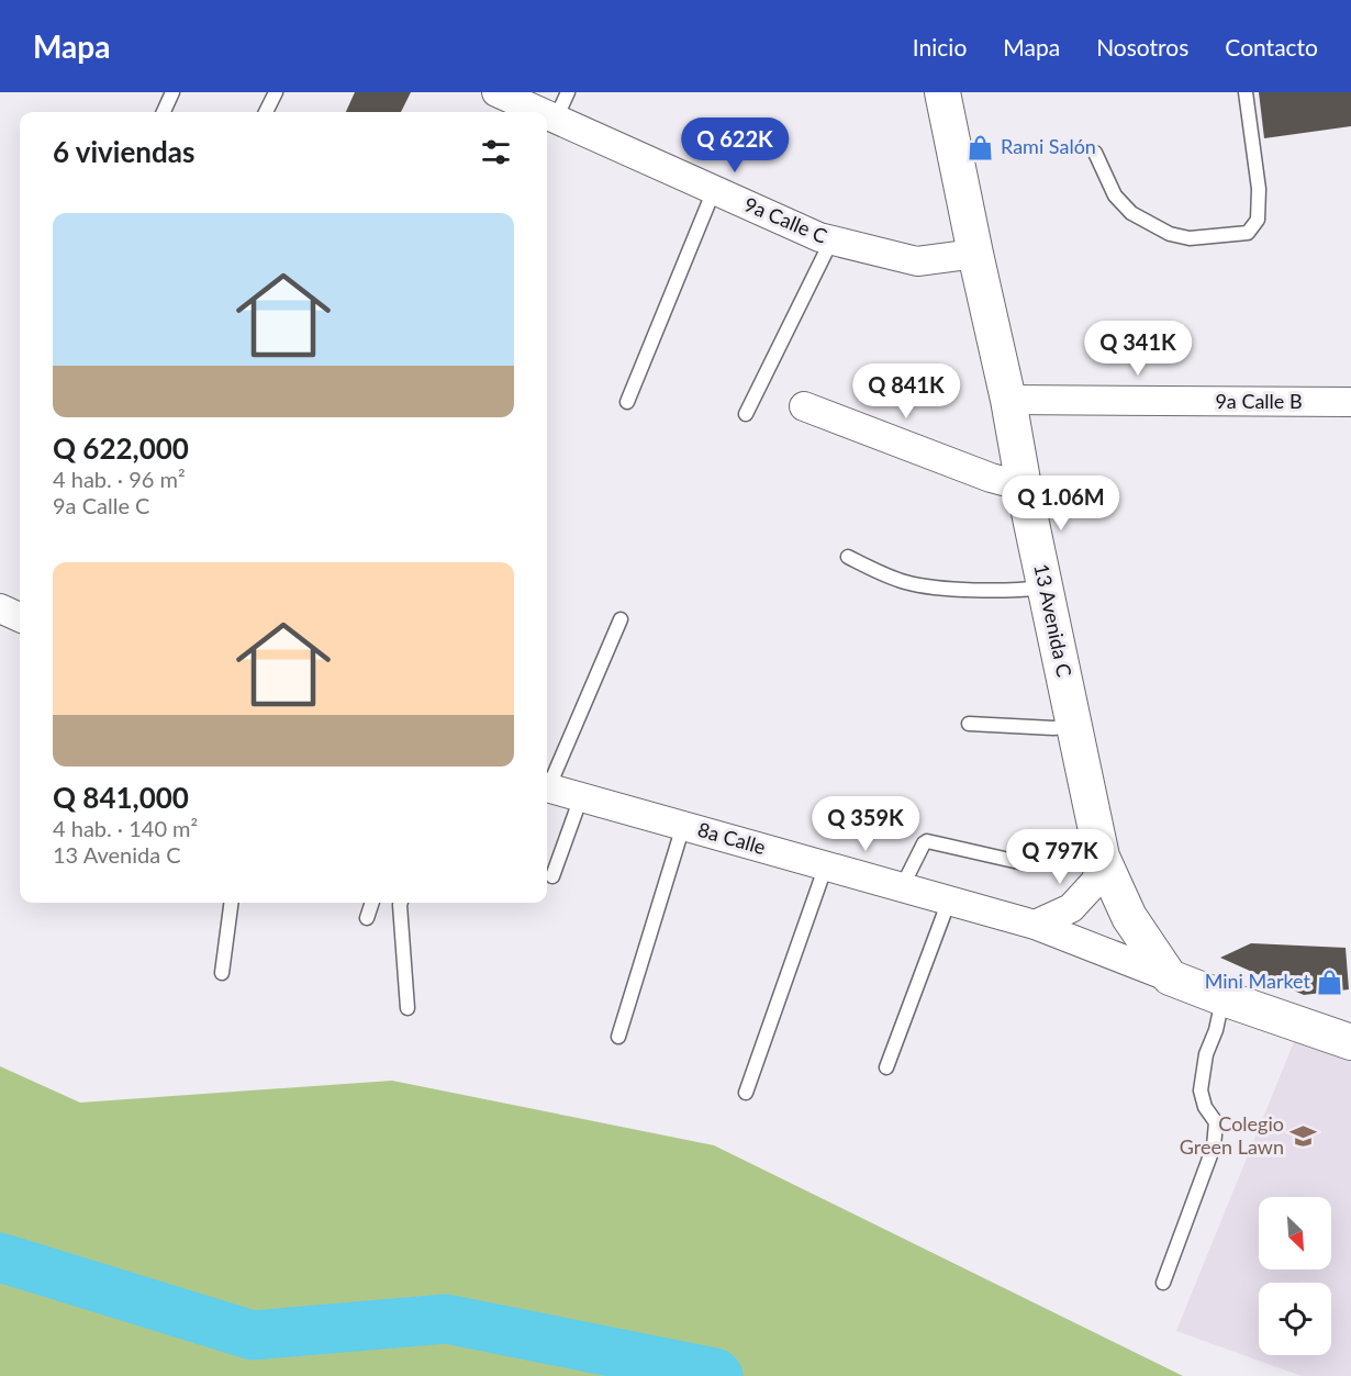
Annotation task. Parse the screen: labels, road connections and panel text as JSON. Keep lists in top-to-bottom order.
{
  "streets": {
    "street": [
      "9a Calle C",
      "9a Calle B",
      "13 Avenida C",
      "8a Calle"
    ]
  },
  "crossings": [
    ["9a Calle C", "13 Avenida C"],
    ["9a Calle B", "13 Avenida C"],
    ["13 Avenida C", "8a Calle"]
  ],
  "places": {
    "shop": ["Rami Salón", "Mini Market"],
    "school or university": ["Colegio Green Lawn"]
  },
  "north": "bottom right",
  "page": {
    "header": "Mapa",
    "nav": [
      "Inicio",
      "Mapa",
      "Nosotros",
      "Contacto"
    ],
    "heading": "6 viviendas",
    "price": [
      "Q 622K",
      "Q 341K",
      "Q 841K",
      "Q 1.06M",
      "Q 359K",
      "Q 797K"
    ],
    "list": [
      {
        "name": "Q 622,000",
        "note": "4 hab. · 96 m² · 9a Calle C"
      },
      {
        "name": "Q 841,000",
        "note": "4 hab. · 140 m² · 13 Avenida C"
      }
    ]
  }
}
